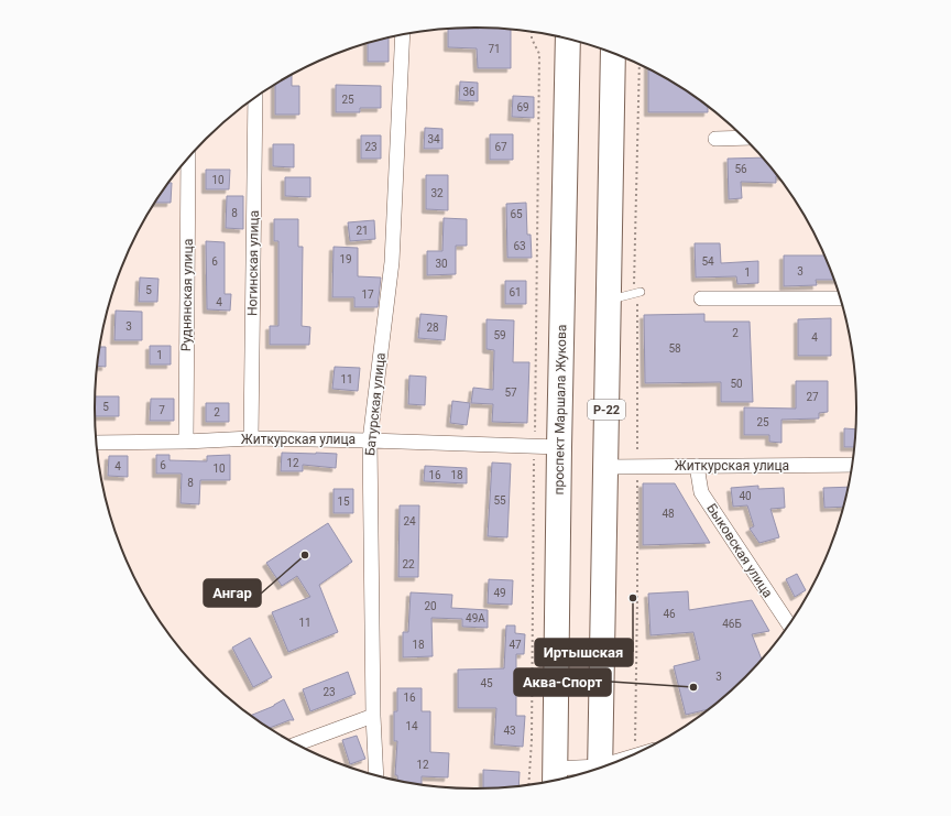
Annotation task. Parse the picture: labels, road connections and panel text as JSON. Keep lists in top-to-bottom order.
{
  "streets": {
    "highway": ["проспект Маршала Жукова", "Р-22"],
    "street": [
      "Ногинская улица",
      "Руднянская улица",
      "Батурская улица",
      "Житкурская улица",
      "Быковская улица"
    ]
  },
  "crossings": [
    ["Ногинская улица", "Житкурская улица"],
    ["Руднянская улица", "Житкурская улица"],
    ["Батурская улица", "Житкурская улица"],
    ["проспект Маршала Жукова", "Житкурская улица"],
    ["Р-22", "Житкурская улица"],
    ["Житкурская улица", "Быковская улица"]
  ],
  "places": ["Ангар", "Иртышская", "Аква-Спорт"],
  "house_numbers": [
    "71",
    "36",
    "25",
    "69",
    "34",
    "23",
    "67",
    "56",
    "10",
    "32",
    "8",
    "65",
    "21",
    "63",
    "19",
    "6",
    "54",
    "30",
    "3",
    "1",
    "5",
    "61",
    "17",
    "4",
    "3",
    "28",
    "2",
    "59",
    "4",
    "58",
    "1",
    "11",
    "50",
    "57",
    "27",
    "5",
    "7",
    "2",
    "25",
    "12",
    "6",
    "4",
    "10",
    "16",
    "18",
    "8",
    "40",
    "55",
    "15",
    "48",
    "24",
    "22",
    "49",
    "20",
    "46",
    "49А",
    "11",
    "46Б",
    "18",
    "47",
    "3",
    "45",
    "23",
    "16",
    "14",
    "43",
    "12"
  ]
}
